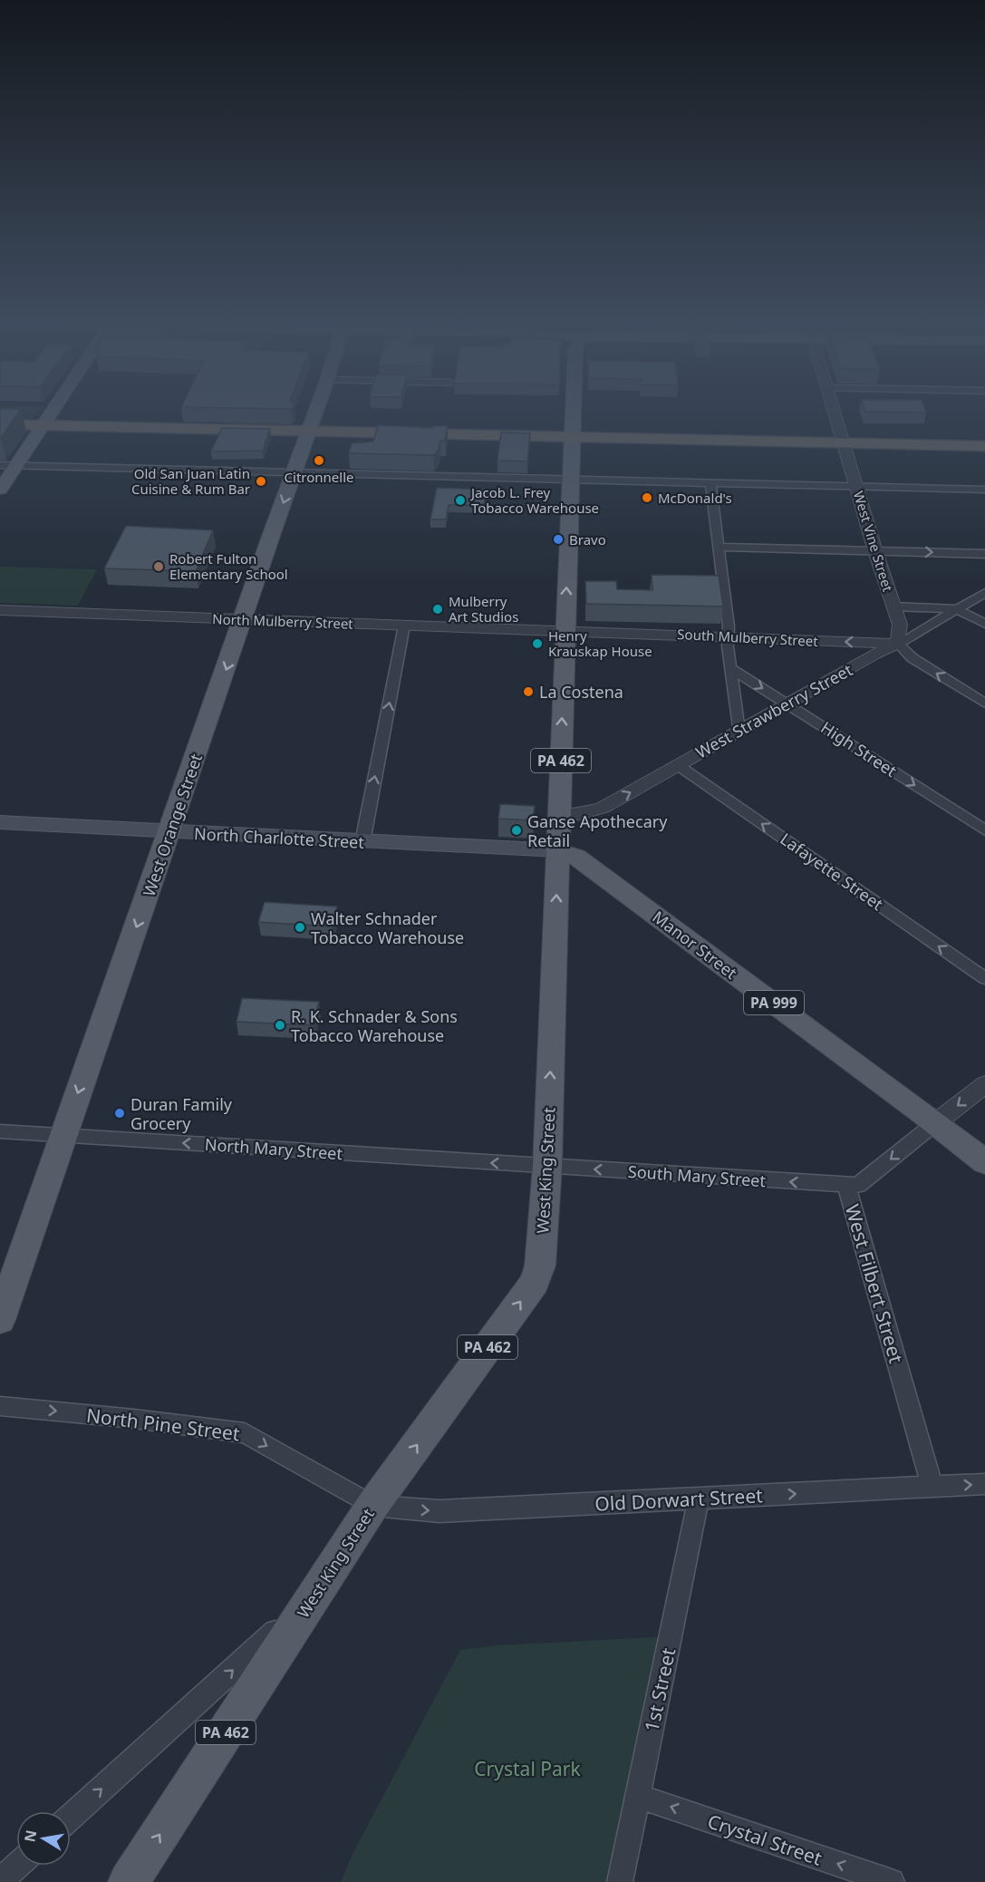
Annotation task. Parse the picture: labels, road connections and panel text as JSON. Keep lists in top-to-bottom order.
{
  "streets": {
    "main road": [
      "PA 462",
      "West Orange Street",
      "North Charlotte Street",
      "Manor Street",
      "PA 999",
      "West King Street"
    ],
    "street": [
      "West Vine Street",
      "North Mulberry Street",
      "South Mulberry Street",
      "West Strawberry Street",
      "High Street",
      "Lafayette Street",
      "North Mary Street",
      "South Mary Street",
      "West Filbert Street",
      "North Pine Street",
      "Old Dorwart Street",
      "1st Street",
      "Crystal Street"
    ]
  },
  "crossings": [
    ["West Vine Street", "South Mulberry Street"],
    ["West Vine Street", "West Strawberry Street"],
    ["North Mulberry Street", "South Mulberry Street"],
    ["North Mulberry Street", "West Orange Street"],
    ["North Mulberry Street", "West King Street"],
    ["South Mulberry Street", "West Strawberry Street"],
    ["South Mulberry Street", "West King Street"],
    ["West Strawberry Street", "High Street"],
    ["West Strawberry Street", "Lafayette Street"],
    ["West Strawberry Street", "West King Street"],
    ["West Orange Street", "North Charlotte Street"],
    ["West Orange Street", "North Mary Street"],
    ["North Charlotte Street", "Manor Street"],
    ["North Charlotte Street", "West King Street"],
    ["Manor Street", "West King Street"],
    ["Manor Street", "West Filbert Street"],
    ["North Mary Street", "West King Street"],
    ["North Mary Street", "South Mary Street"],
    ["West King Street", "South Mary Street"],
    ["West King Street", "North Pine Street"],
    ["West King Street", "Old Dorwart Street"],
    ["South Mary Street", "West Filbert Street"],
    ["West Filbert Street", "Old Dorwart Street"],
    ["North Pine Street", "Old Dorwart Street"],
    ["Old Dorwart Street", "1st Street"],
    ["1st Street", "Crystal Street"]
  ],
  "one_way": [
    "West Orange Street",
    "Lafayette Street",
    "North Mary Street",
    "West King Street",
    "South Mary Street",
    "North Pine Street",
    "Old Dorwart Street",
    "Crystal Street"
  ],
  "parks": ["Crystal Park"],
  "places": [
    "Citronnelle",
    "Old San Juan Latin Cuisine & Rum Bar",
    "McDonald's",
    "Jacob L. Frey Tobacco Warehouse",
    "Bravo",
    "Robert Fulton Elementary School",
    "Mulberry Art Studios",
    "Henry Krauskap House",
    "La Costena",
    "Ganse Apothecary Retail",
    "Walter Schnader Tobacco Warehouse",
    "R. K. Schnader & Sons Tobacco Warehouse",
    "Duran Family Grocery"
  ],
  "north": "left"
}
